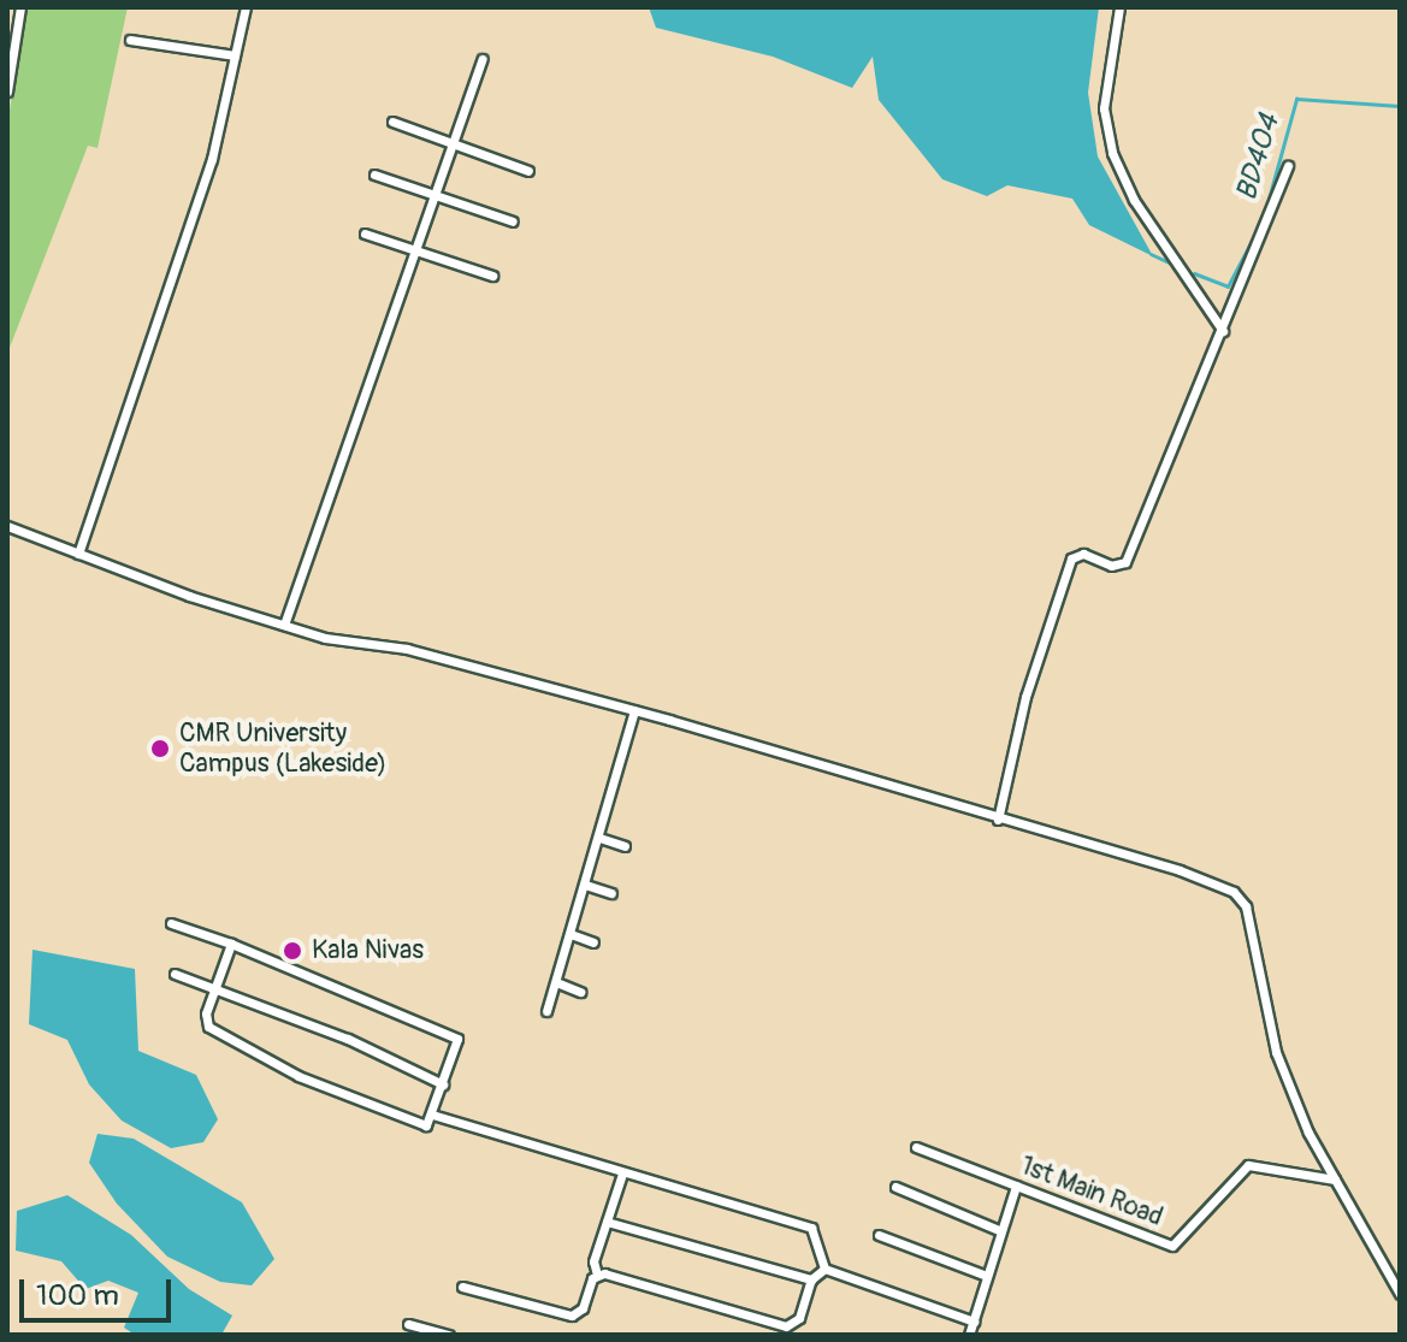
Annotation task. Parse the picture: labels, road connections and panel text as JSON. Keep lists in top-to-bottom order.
{
  "streets": {
    "street": ["1st Main Road"]
  },
  "water": ["BD404"],
  "places": ["CMR University Campus (Lakeside)", "Kala Nivas"],
  "scale_bar": "100 m"
}
